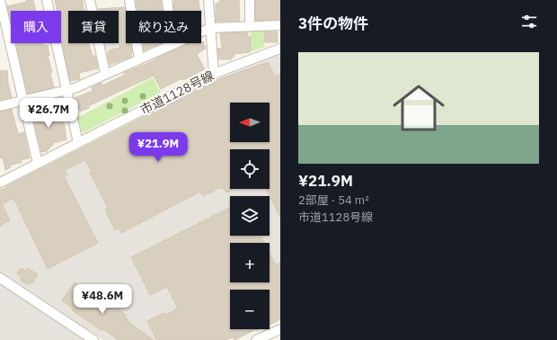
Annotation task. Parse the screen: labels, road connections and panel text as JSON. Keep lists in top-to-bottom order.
{
  "streets": {
    "street": ["市道1128号線"]
  },
  "north": "left",
  "page": {
    "heading": "3件の物件",
    "chip": ["購入", "賃貸", "絞り込み"],
    "list": [
      {
        "name": "¥21.9M",
        "note": "2部屋 · 54 m² · 市道1128号線"
      }
    ],
    "price": ["¥26.7M", "¥21.9M", "¥48.6M"],
    "map_buttons": ["+", "−"]
  }
}
